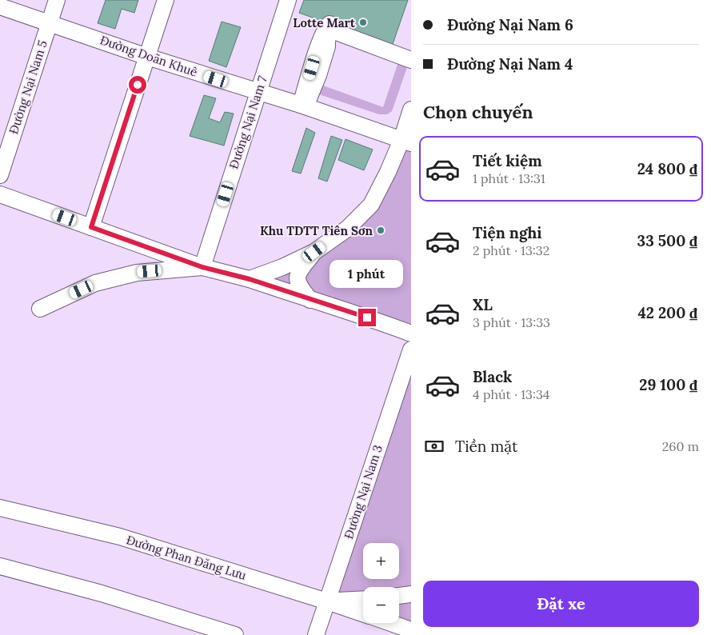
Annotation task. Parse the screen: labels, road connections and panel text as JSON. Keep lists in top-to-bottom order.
{
  "streets": {
    "street": [
      "Đường Doãn Khuê",
      "Đường Nại Nam 5",
      "Đường Nại Nam 7",
      "Đường Nại Nam 3",
      "Đường Phan Đăng Lưu"
    ]
  },
  "crossings": [
    ["Đường Doãn Khuê", "Đường Nại Nam 5"],
    ["Đường Doãn Khuê", "Đường Nại Nam 7"],
    ["Đường Nại Nam 3", "Đường Phan Đăng Lưu"]
  ],
  "places": ["Lotte Mart", "Khu TDTT Tiên Sơn"],
  "page": {
    "banner": ["Đường Nại Nam 6", "Đường Nại Nam 4"],
    "heading": "Chọn chuyến",
    "list": [
      {
        "name": "Tiết kiệm",
        "note": "1 phút · 13:31",
        "value": "24 800 ₫"
      },
      {
        "name": "Tiện nghi",
        "note": "2 phút · 13:32",
        "value": "33 500 ₫"
      },
      {
        "name": "XL",
        "note": "3 phút · 13:33",
        "value": "42 200 ₫"
      },
      {
        "name": "Black",
        "note": "4 phút · 13:34",
        "value": "29 100 ₫"
      }
    ],
    "bubble": "1 phút",
    "pay": ["Tiền mặt", "260 m"],
    "map_buttons": ["+", "−"],
    "buttons": "Đặt xe"
  }
}
